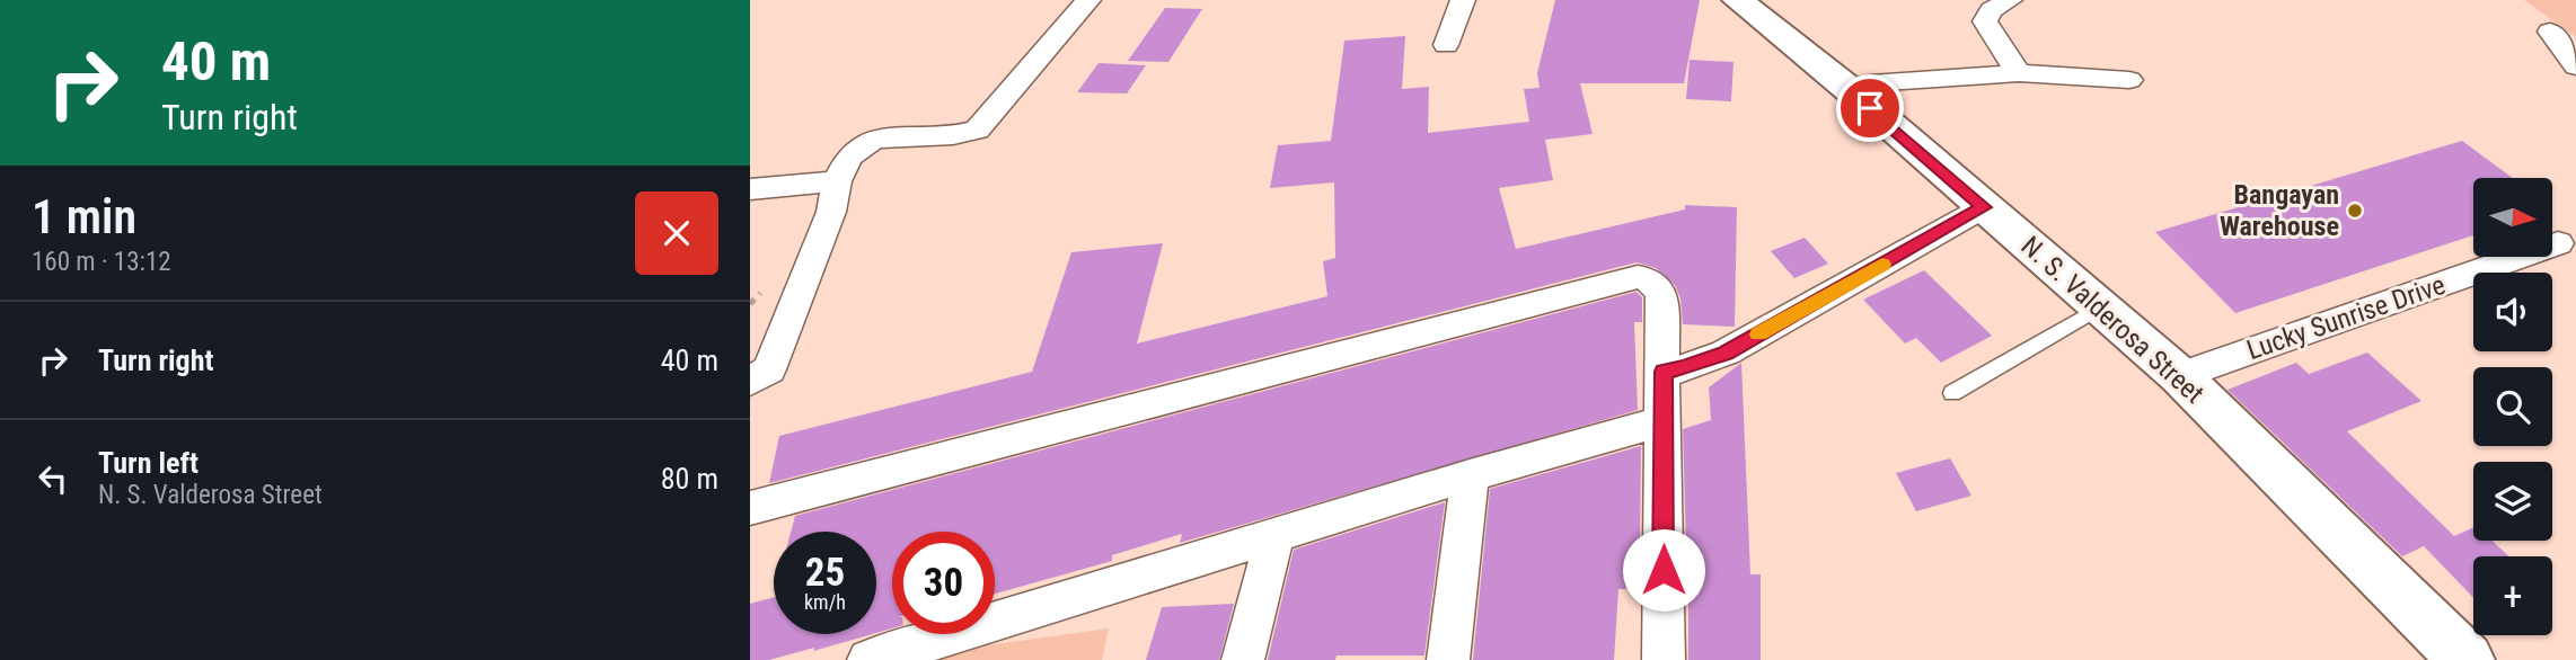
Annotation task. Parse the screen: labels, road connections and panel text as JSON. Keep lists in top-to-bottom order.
{
  "streets": {
    "main road": ["N. S. Valderosa Street"],
    "street": ["Lucky Sunrise Drive"]
  },
  "crossings": [
    ["Lucky Sunrise Drive", "N. S. Valderosa Street"]
  ],
  "places": ["Bangayan Warehouse"],
  "north": "right",
  "page": {
    "turn": ["40 m", "Turn right"],
    "heading": ["1 min", "160 m · 13:12"],
    "map_buttons": "+",
    "list": [
      {
        "name": "Turn right",
        "value": "40 m"
      },
      {
        "name": "Turn left",
        "note": "N. S. Valderosa Street",
        "value": "80 m"
      }
    ],
    "speed": "25 km/h",
    "limit": "30"
  }
}
